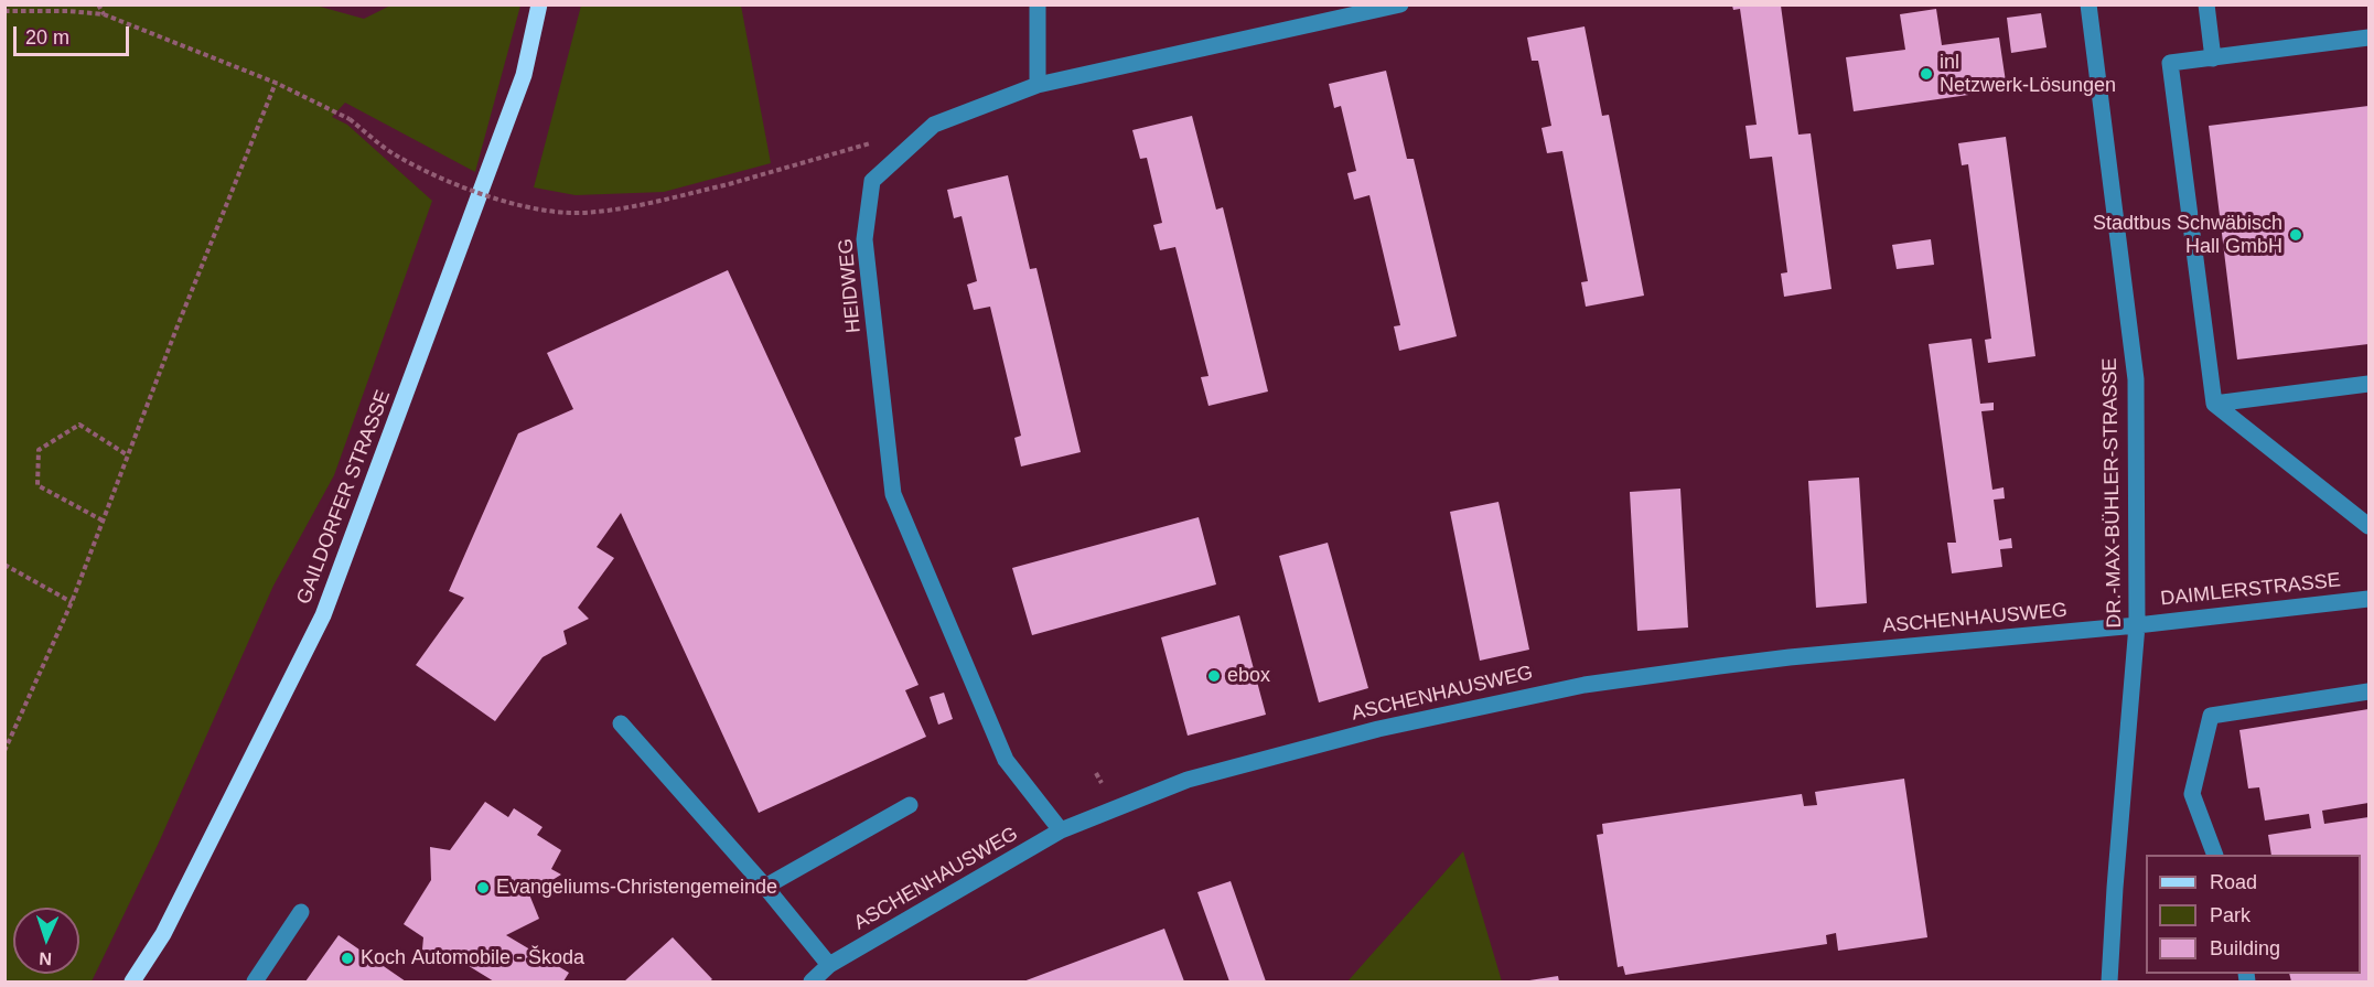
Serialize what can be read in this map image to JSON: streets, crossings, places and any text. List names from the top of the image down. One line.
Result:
{"streets":{"main road":["GAILDORFER STRASSE"],"street":["HEIDWEG","DR.-MAX-BÜHLER-STRASSE","DAIMLERSTRASSE","ASCHENHAUSWEG"]},"crossings":[["HEIDWEG","ASCHENHAUSWEG"],["DR.-MAX-BÜHLER-STRASSE","DAIMLERSTRASSE"],["DR.-MAX-BÜHLER-STRASSE","ASCHENHAUSWEG"],["DAIMLERSTRASSE","ASCHENHAUSWEG"]],"places":["inl Netzwerk-Lösungen","Stadtbus Schwäbisch Hall GmbH","ebox","Evangeliums-Christengemeinde","Koch Automobile - Škoda"],"legend":["Road","Park","Building"],"scale_bar":"20 m","north":"bottom"}
